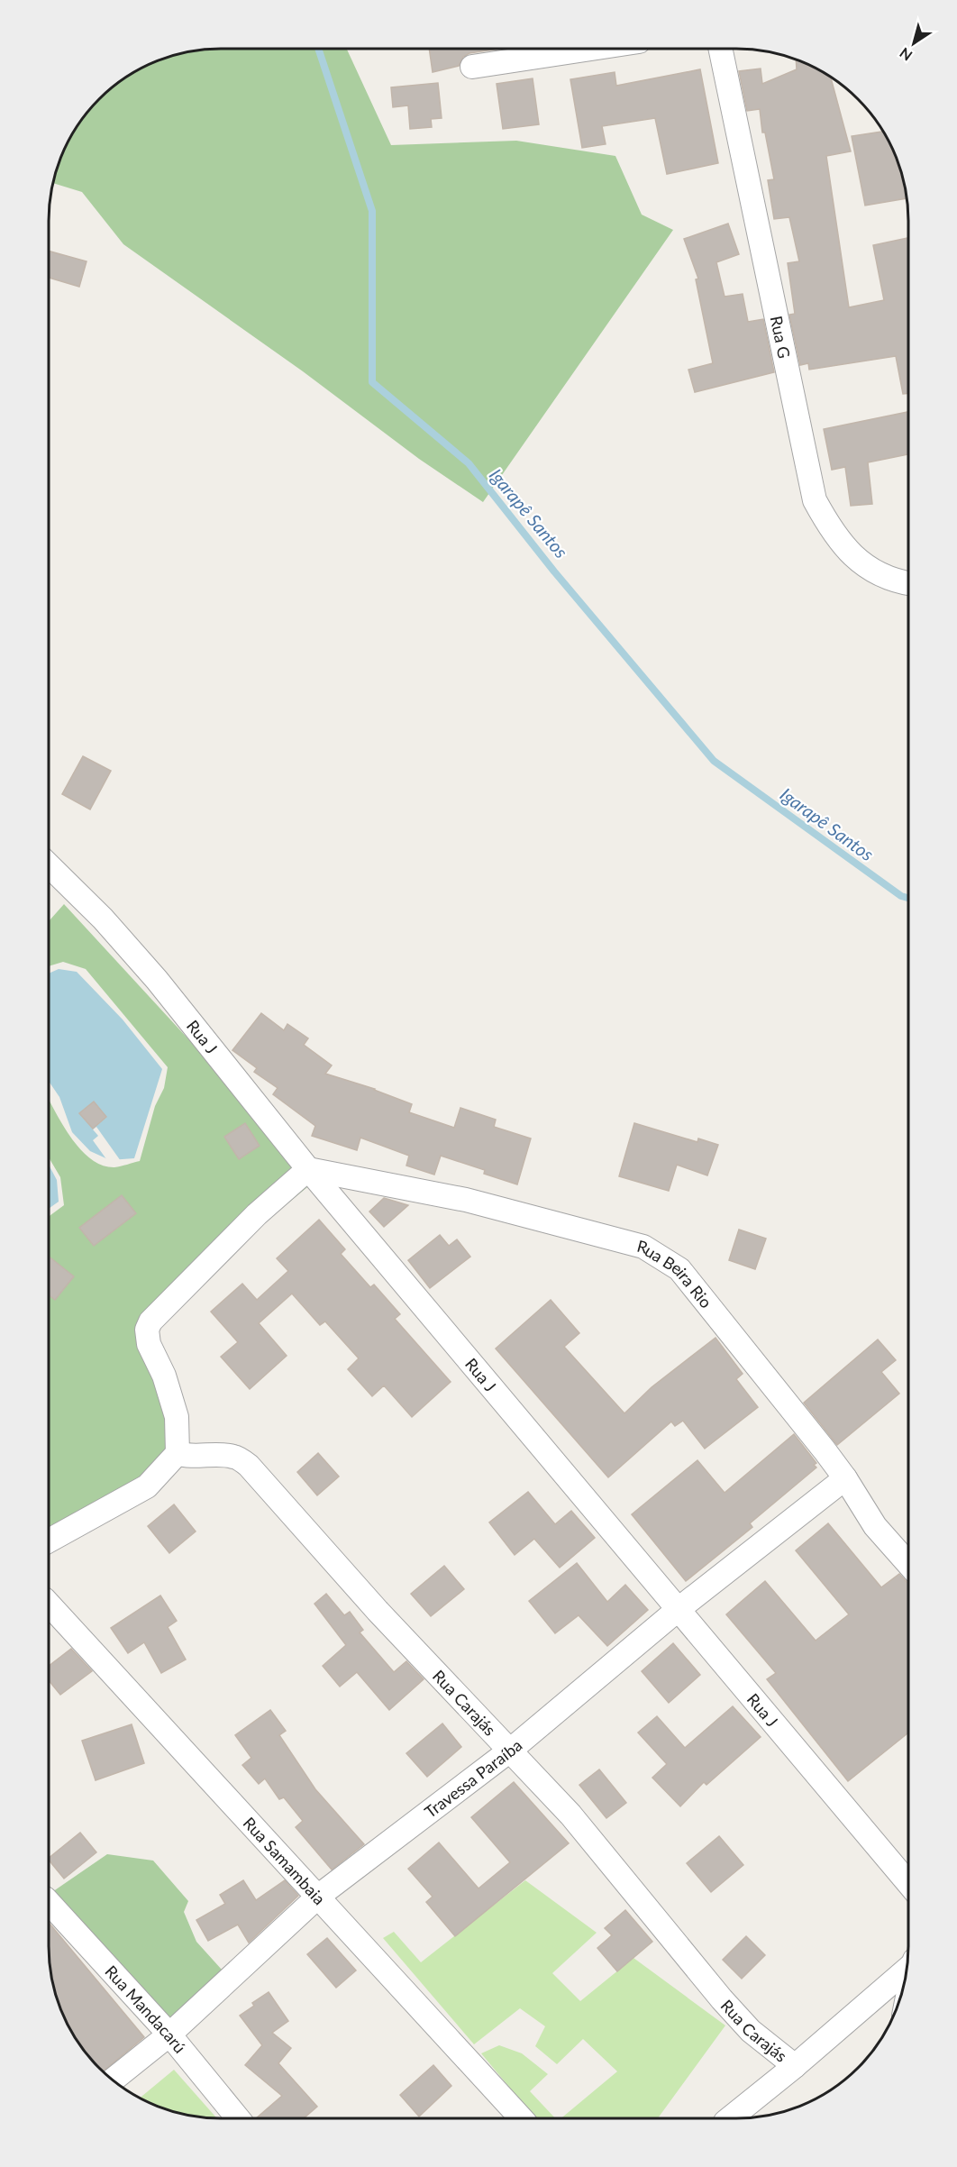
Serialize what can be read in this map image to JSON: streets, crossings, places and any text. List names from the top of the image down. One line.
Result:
{"streets":{"street":["Rua G","Rua J","Rua Beira Rio","Rua Carajás","Travessa Paraíba","Rua Samambaia","Rua Mandacarú"]},"crossings":[["Rua J","Rua Beira Rio"],["Rua J","Travessa Paraíba"],["Rua Beira Rio","Travessa Paraíba"],["Rua Carajás","Travessa Paraíba"],["Travessa Paraíba","Rua Samambaia"],["Travessa Paraíba","Rua Mandacarú"]],"water":["Igarapê Santos"],"north":"bottom left"}
